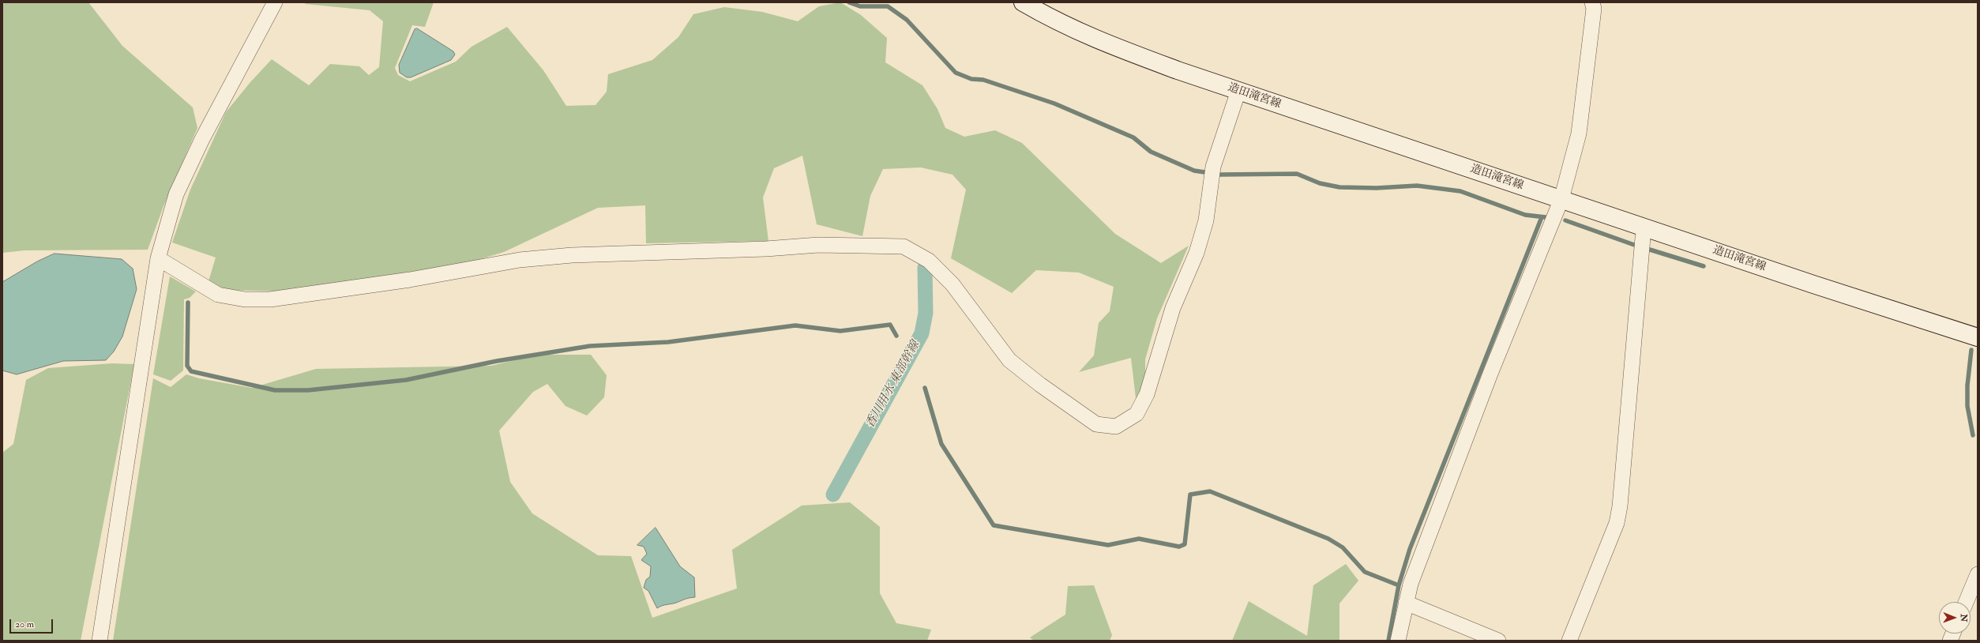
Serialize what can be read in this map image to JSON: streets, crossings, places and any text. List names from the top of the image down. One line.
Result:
{"streets":{"main road":["造田滝宮線"]},"water":["香川用水 東部幹線"],"scale_bar":"20 m","north":"right"}
